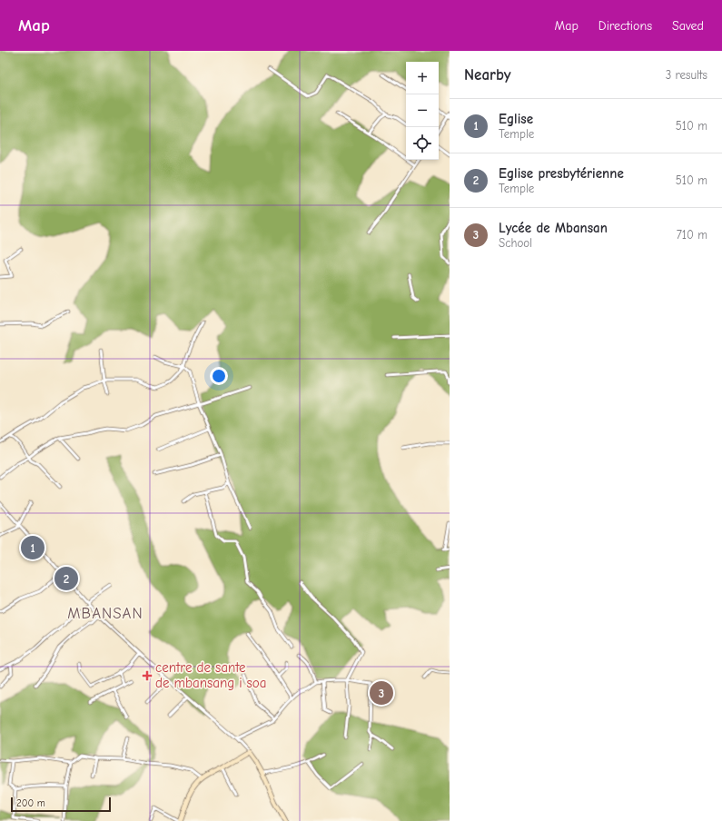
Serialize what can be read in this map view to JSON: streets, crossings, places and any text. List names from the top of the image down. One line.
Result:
{"districts":["MBANSAN"],"places":{"health":["centre de sante de mbansang i soa"]},"scale_bar":"200 m","page":{"header":"Map","nav":["Map","Directions","Saved"],"heading":["Nearby","3 results"],"map_buttons":["+","−"],"list":[{"mark":"1","name":"Eglise","note":"Temple","value":"510 m"},{"mark":"2","name":"Eglise presbytérienne","note":"Temple","value":"510 m"},{"mark":"3","name":"Lycée de Mbansan","note":"School","value":"710 m"}],"pins":["1","2","3"],"scale":"200 m"}}
